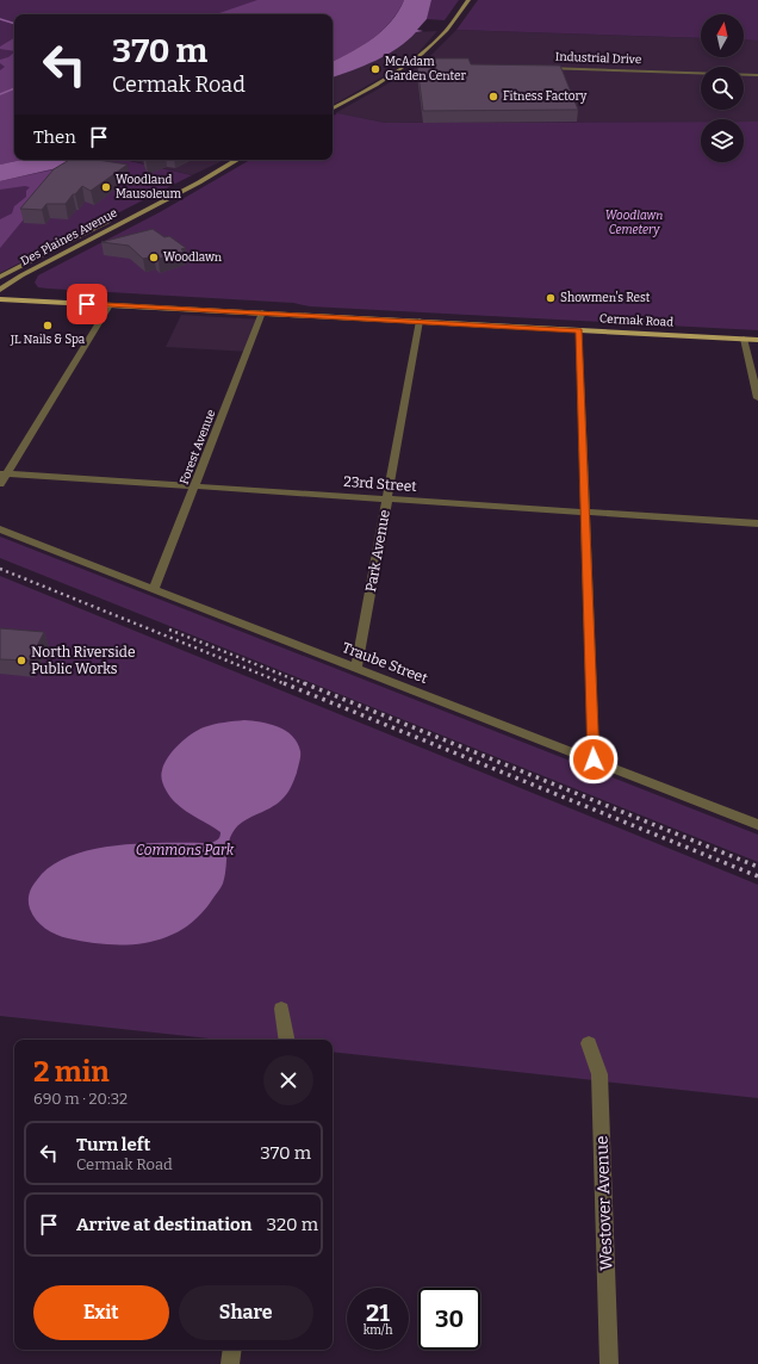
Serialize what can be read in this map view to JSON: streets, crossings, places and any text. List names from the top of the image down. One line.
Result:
{"streets":{"main road":["Des Plaines Avenue","Cermak Road"],"street":["Industrial Drive","Forest Avenue","23rd Street","Park Avenue","Traube Street","Westover Avenue"]},"crossings":[["Cermak Road","Forest Avenue"],["Cermak Road","Park Avenue"],["Forest Avenue","23rd Street"],["Forest Avenue","Traube Street"],["23rd Street","Park Avenue"],["Park Avenue","Traube Street"]],"parks":["Woodlawn Cemetery","Commons Park"],"places":["McAdam Garden Center","Fitness Factory","Woodland Mausoleum","Woodlawn","Showmen's Rest","JL Nails & Spa","North Riverside Public Works"],"north":"top","page":{"turn":["370 m","Cermak Road"],"then":"Then","heading":["2 min","690 m · 20:32"],"list":[{"name":"Turn left","note":"Cermak Road","value":"370 m"},{"name":"Arrive at destination","value":"320 m"}],"buttons":["Exit","Share"],"speed":"21 km/h","limit":"30"}}
